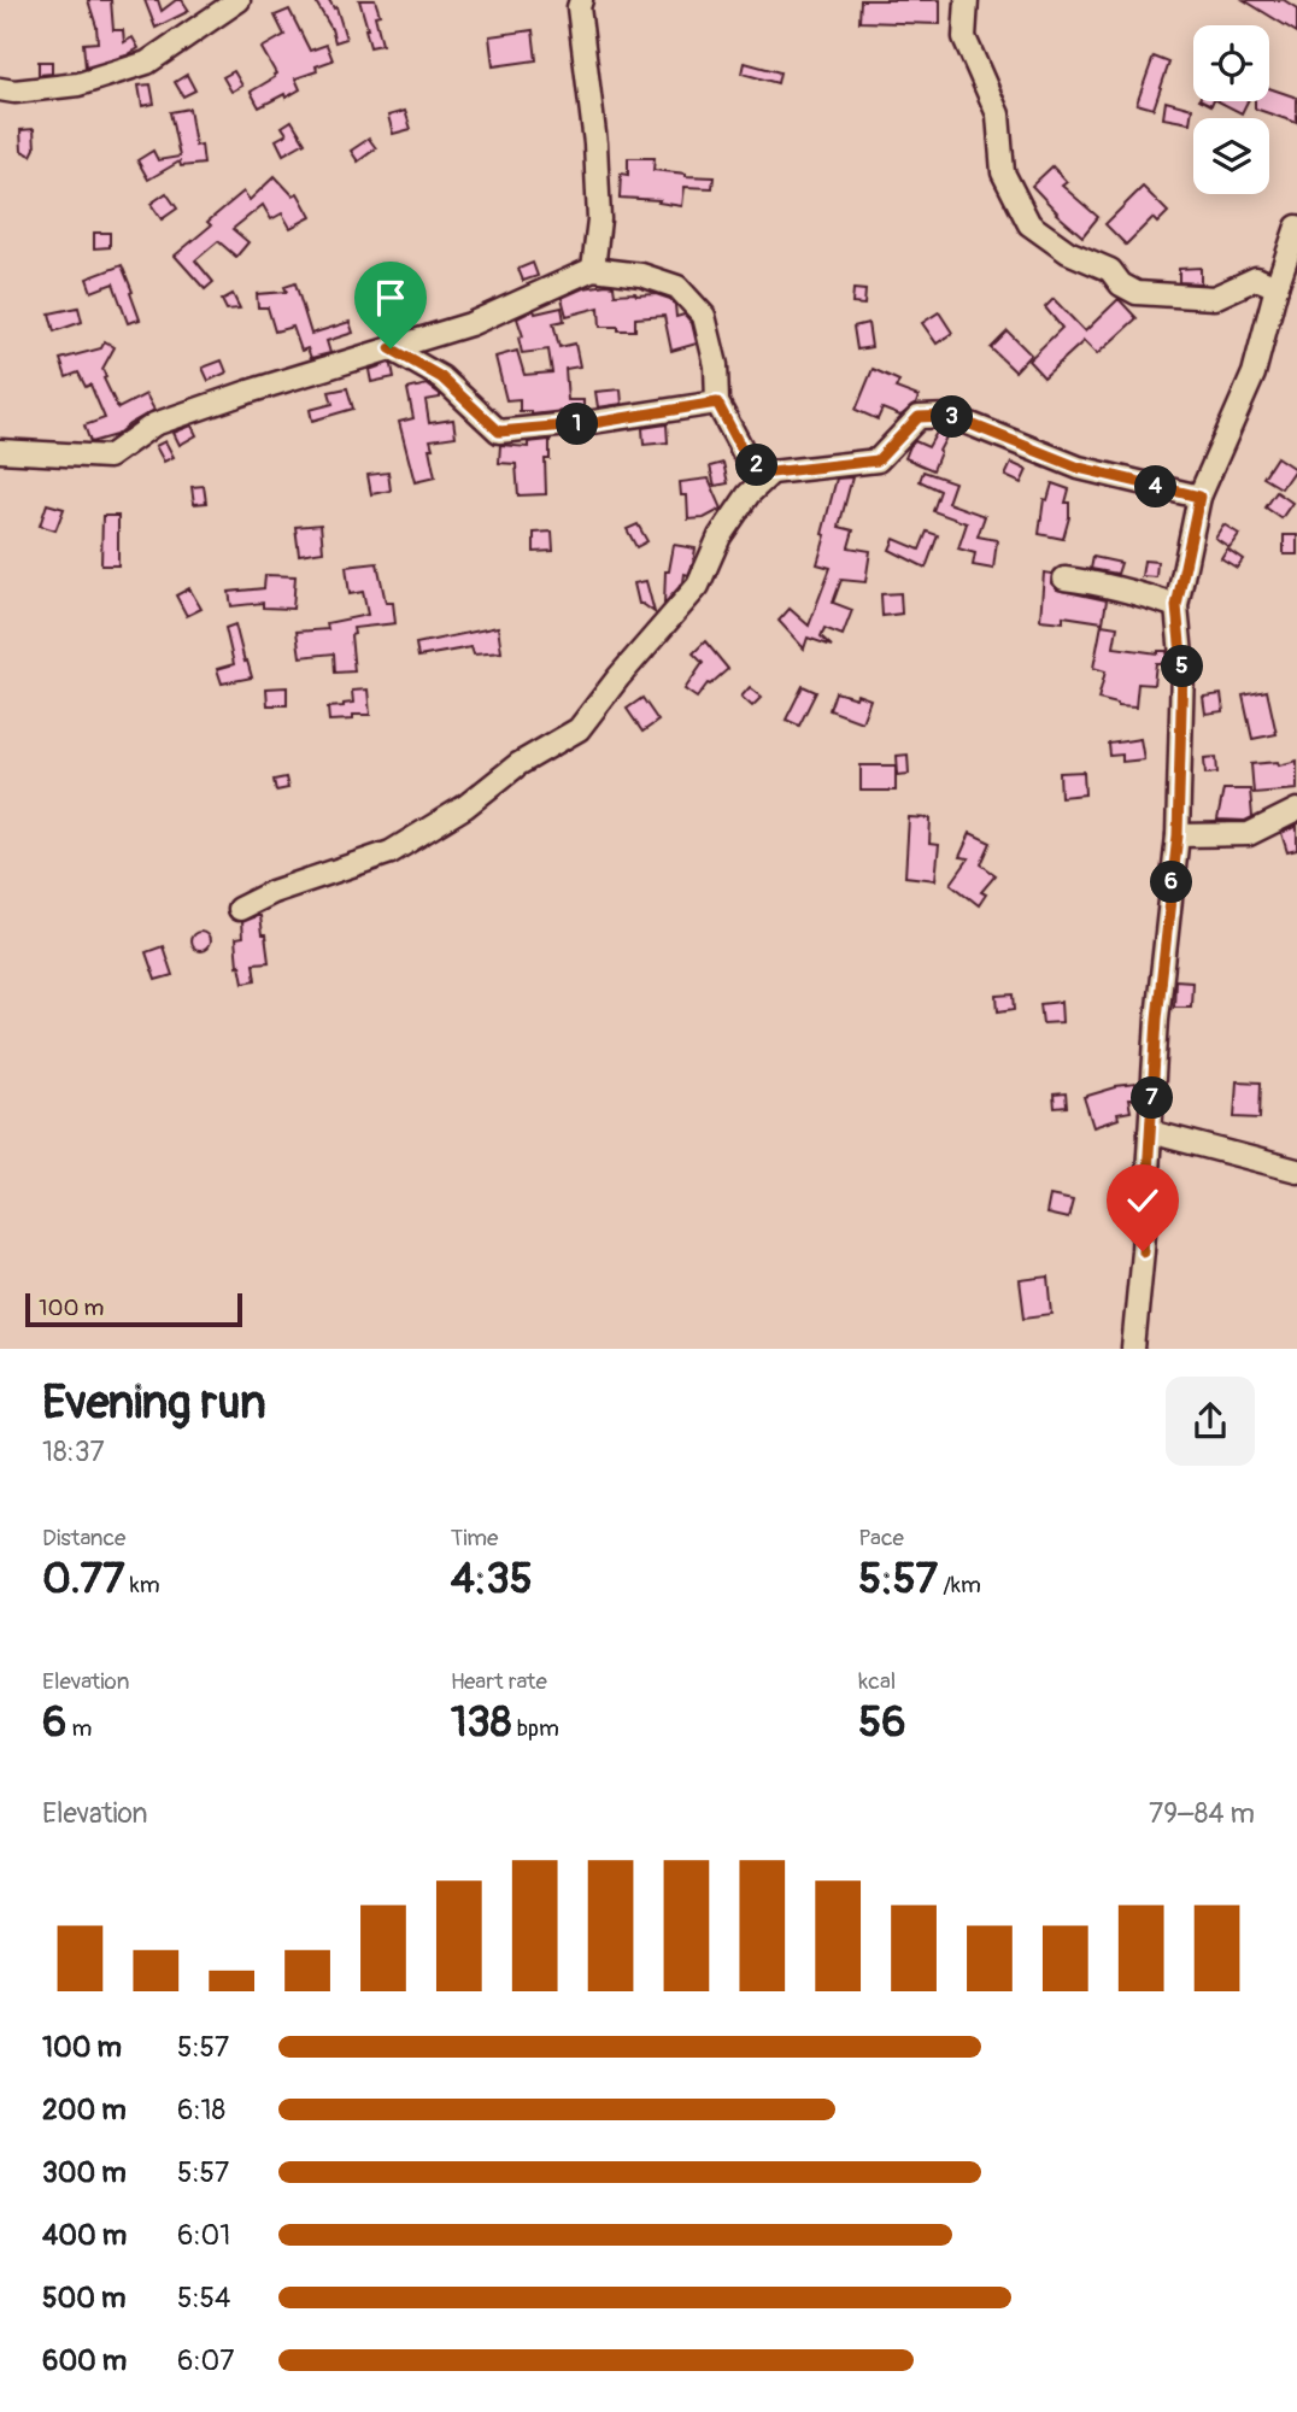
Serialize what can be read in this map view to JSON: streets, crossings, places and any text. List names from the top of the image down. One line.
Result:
{"scale_bar":"100 m","page":{"pins":["3","1","2","4","5","6","7"],"scale":"100 m","heading":["Evening run","18:37"],"stats":[["Distance","0.77 km"],["Time","4:35"],["Pace","5:57 /km"],["Elevation","6 m"],["Heart rate","138 bpm"],["kcal","56"]],"chart":["Elevation","79–84 m"],"list":[{"name":"100 m","note":"5:57"},{"name":"200 m","note":"6:18"},{"name":"300 m","note":"5:57"},{"name":"400 m","note":"6:01"},{"name":"500 m","note":"5:54"},{"name":"600 m","note":"6:07"}]}}
